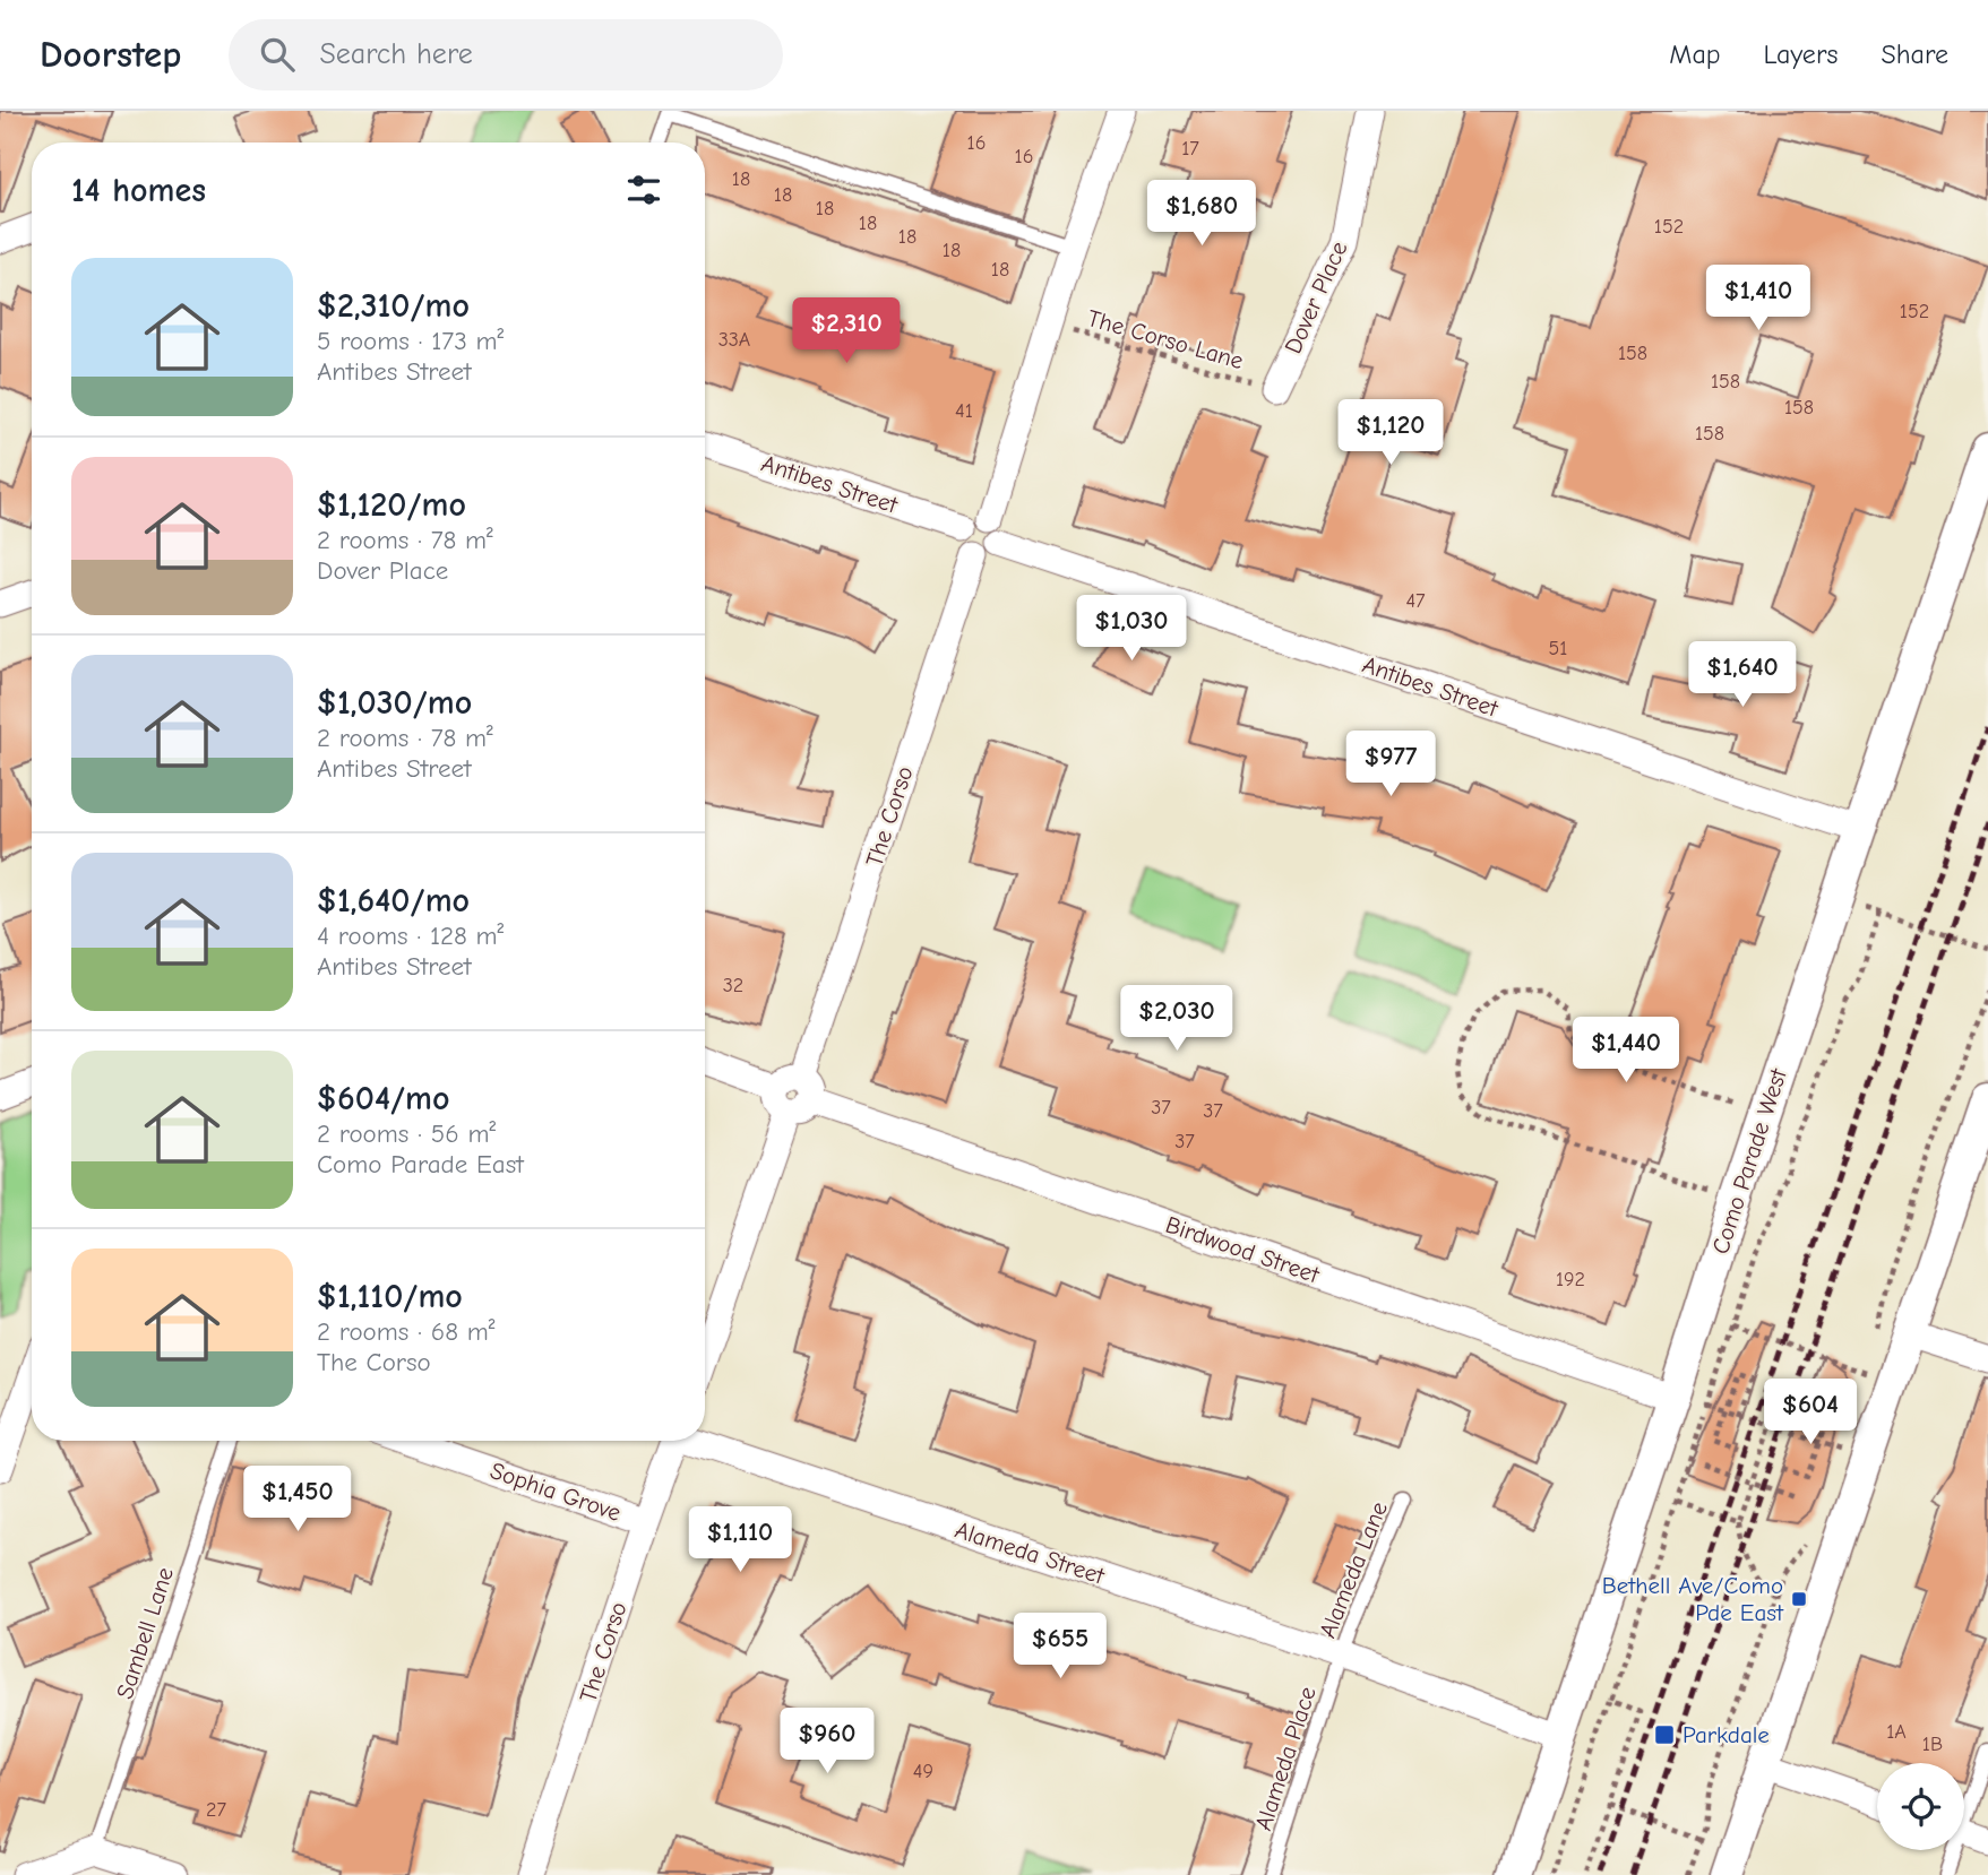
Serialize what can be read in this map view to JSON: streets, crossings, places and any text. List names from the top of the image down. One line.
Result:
{"streets":{"street":["Dover Place","Antibes Street","The Corso","Como Parade West","Birdwood Street","Sophia Grove","Alameda Street"],"lane":["Alameda Lane","Sambell Lane","Alameda Place"],"path":["The Corso Lane"]},"crossings":[["Dover Place","The Corso Lane"],["Antibes Street","The Corso"],["Antibes Street","Como Parade West"],["The Corso","Birdwood Street"],["The Corso","Sophia Grove"],["Como Parade West","Birdwood Street"],["Como Parade West","Alameda Street"],["Alameda Street","Alameda Lane"],["Alameda Street","Alameda Place"],["Alameda Lane","Alameda Place"]],"places":{"transit":["Bethell Ave/Como Pde East","Parkdale"]},"house_numbers":["16","17","16","18","18","18","18","152","18","18","18","152","33A","158","158","158","41","158","47","51","32","37","37","37","192","1A","1B","49","27"],"page":{"header":"Doorstep","search":"Search here","nav":["Map","Layers","Share"],"heading":"14 homes","price":["$1,680","$1,410","$2,310","$1,120","$1,030","$1,640","$977","$2,030","$1,440","$604","$1,450","$1,110","$655","$960"],"list":[{"name":"$2,310/mo","note":"5 rooms · 173 m² · Antibes Street"},{"name":"$1,120/mo","note":"2 rooms · 78 m² · Dover Place"},{"name":"$1,030/mo","note":"2 rooms · 78 m² · Antibes Street"},{"name":"$1,640/mo","note":"4 rooms · 128 m² · Antibes Street"},{"name":"$604/mo","note":"2 rooms · 56 m² · Como Parade East"},{"name":"$1,110/mo","note":"2 rooms · 68 m² · The Corso"}]}}
